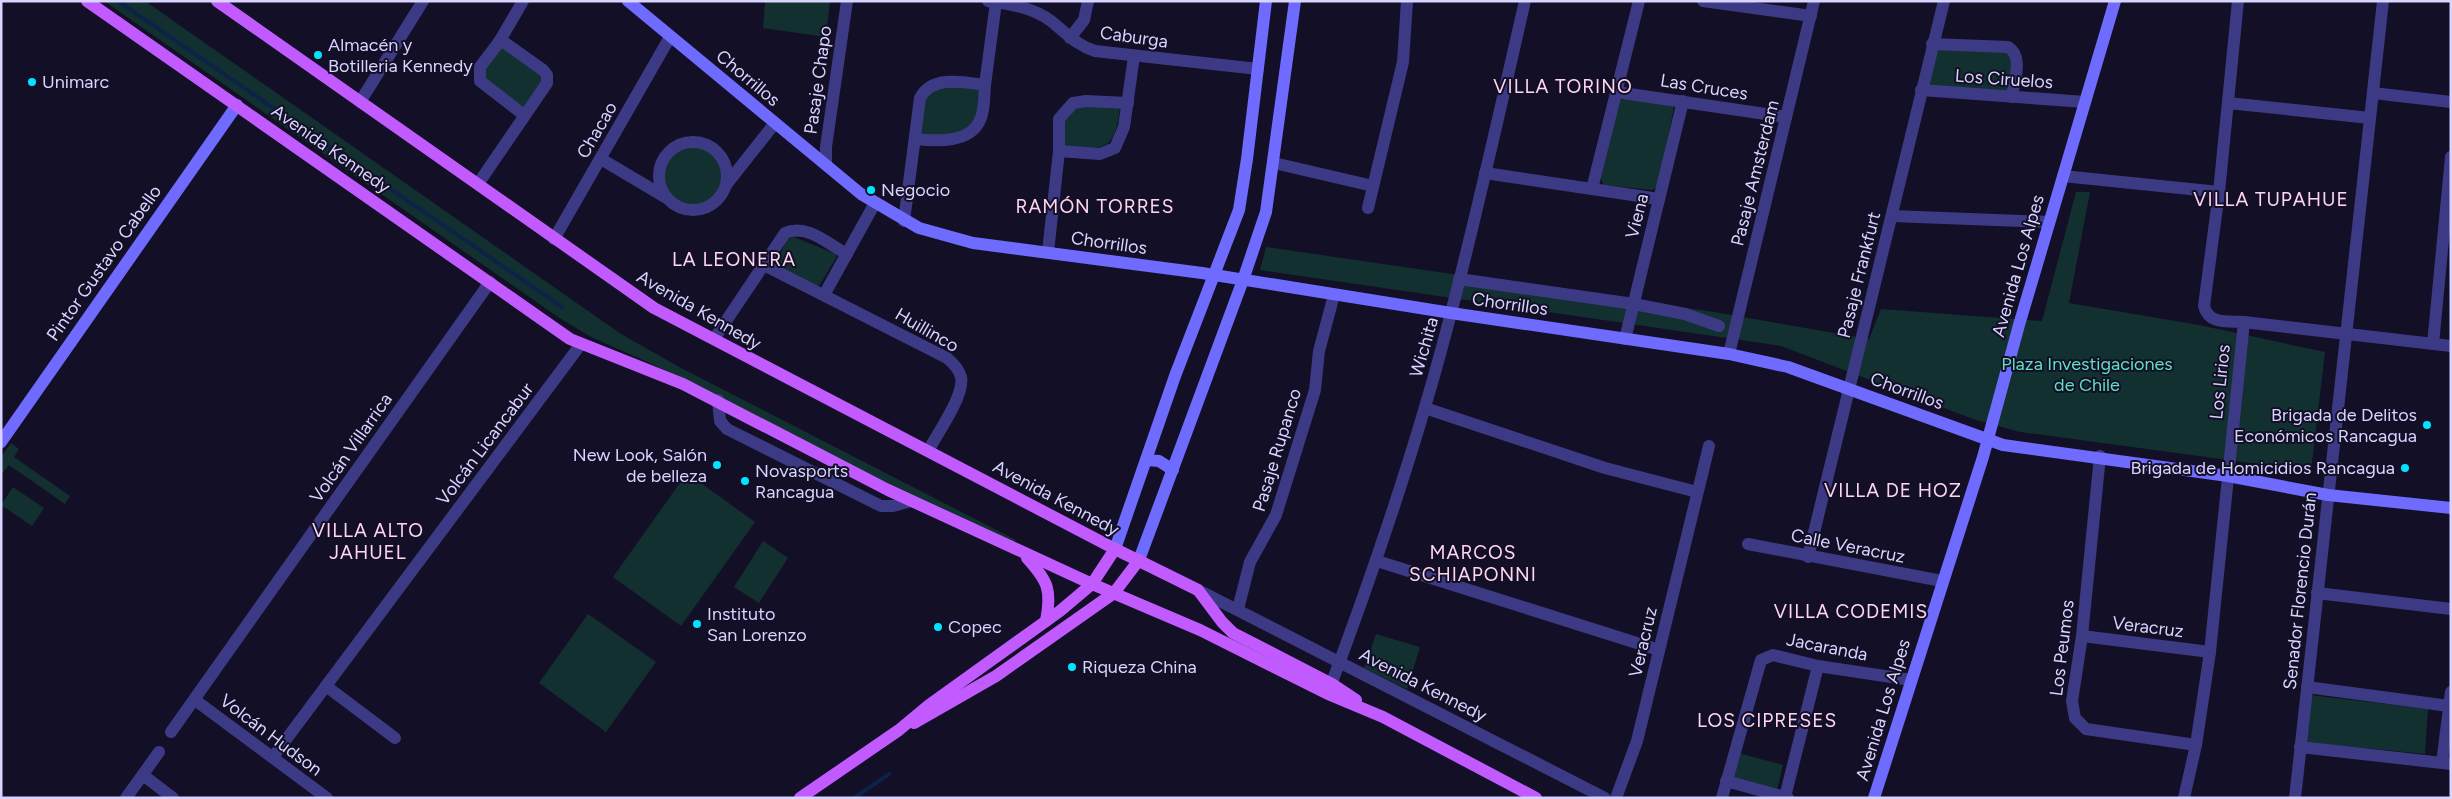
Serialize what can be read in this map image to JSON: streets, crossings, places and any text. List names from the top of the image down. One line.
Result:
{"streets":{"main road":["Avenida Kennedy"],"street":["Caburga","Chorrillos","Los Ciruelos","Pasaje Chapo","Las Cruces","Chacao","Pasaje Amsterdam","Viena","Pintor Gustavo Cabello","Avenida Los Alpes","Pasaje Frankfurt","Huillinco","Wichita","Los Lirios","Volcán Licancabur","Volcán Villarrica","Pasaje Rupanco","Calle Veracruz","Senador Florencio Durán","Veracruz","Jacaranda","Los Peumos","Volcán Hudson"]},"crossings":[["Chorrillos","Pasaje Chapo"],["Chorrillos","Chacao"],["Chorrillos","Pasaje Amsterdam"],["Chorrillos","Viena"],["Chorrillos","Avenida Los Alpes"],["Chorrillos","Pasaje Frankfurt"],["Chorrillos","Wichita"],["Chorrillos","Los Lirios"],["Chorrillos","Pasaje Rupanco"],["Chorrillos","Senador Florencio Durán"],["Chorrillos","Los Peumos"],["Los Ciruelos","Avenida Los Alpes"],["Los Ciruelos","Pasaje Frankfurt"],["Las Cruces","Pasaje Amsterdam"],["Las Cruces","Viena"],["Chacao","Avenida Kennedy"],["Avenida Kennedy","Pintor Gustavo Cabello"],["Avenida Kennedy","Huillinco"],["Avenida Kennedy","Wichita"],["Avenida Kennedy","Volcán Licancabur"],["Avenida Kennedy","Volcán Villarrica"],["Avenida Kennedy","Pasaje Rupanco"],["Avenida Los Alpes","Calle Veracruz"],["Avenida Los Alpes","Jacaranda"],["Pasaje Frankfurt","Calle Veracruz"],["Los Lirios","Veracruz"],["Los Lirios","Los Peumos"],["Volcán Licancabur","Volcán Hudson"],["Volcán Villarrica","Volcán Hudson"],["Veracruz","Los Peumos"]],"districts":["VILLA TORINO","VILLA TUPAHUE","RAMÓN TORRES","LA LEONERA","VILLA DE HOZ","VILLA ALTO JAHUEL","MARCOS SCHIAPONNI","VILLA CODEMIS","LOS CIPRESES"],"parks":["Plaza Investigaciones de Chile"],"places":["Almacén y Botilleria Kennedy","Unimarc","Negocio","Brigada de Delitos Económicos Rancagua","New Look, Salón de belleza","Brigada de Homicidios Rancagua","Novasports Rancagua","Instituto San Lorenzo","Copec","Riqueza China"]}
